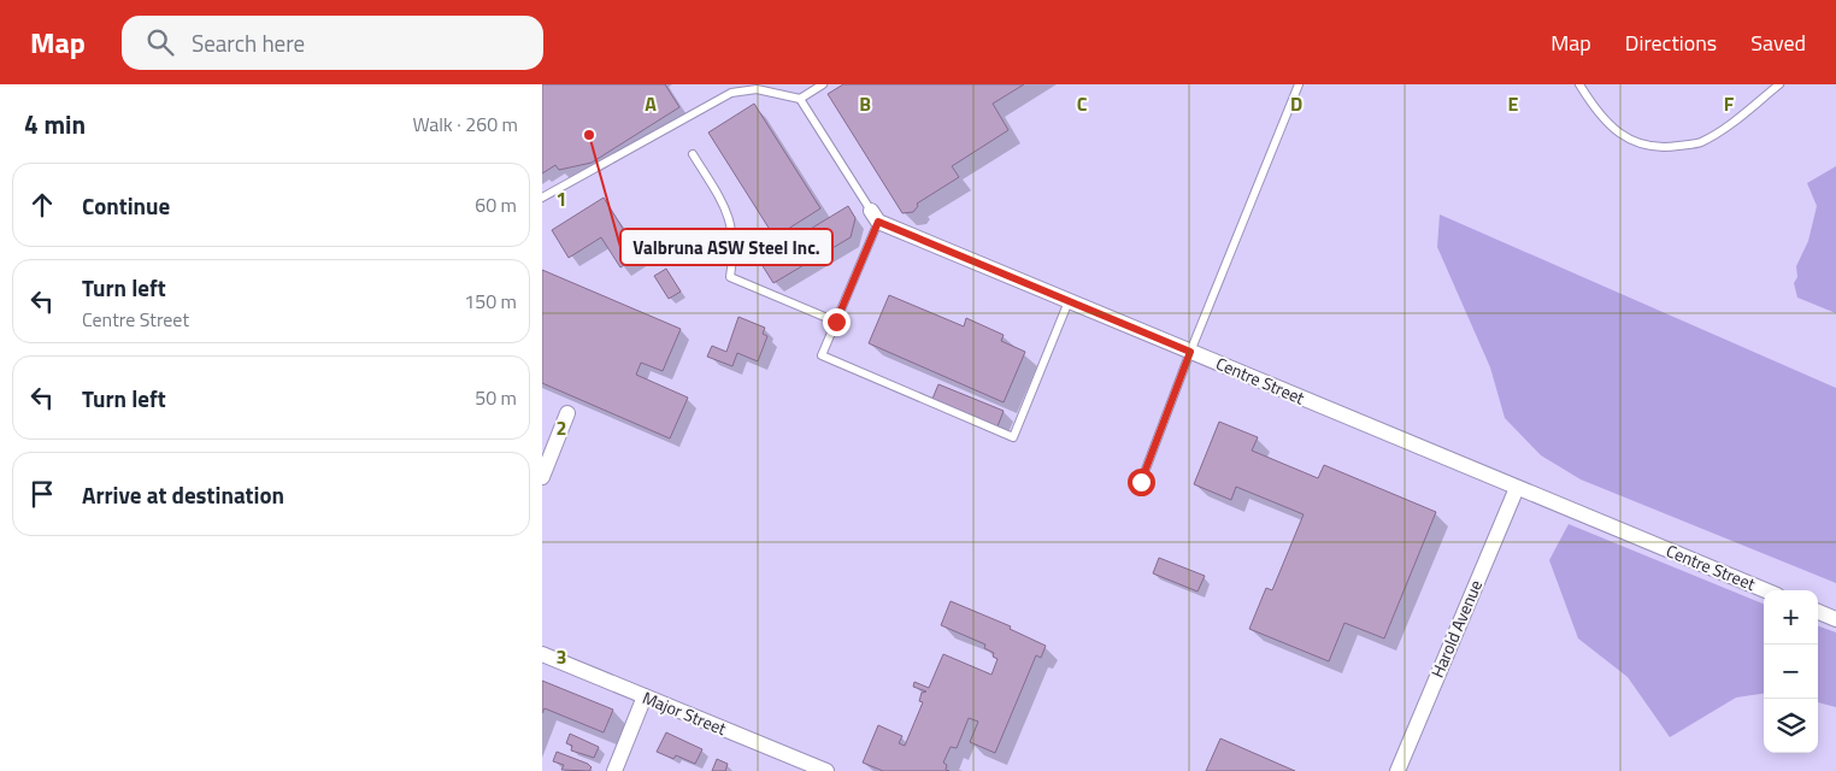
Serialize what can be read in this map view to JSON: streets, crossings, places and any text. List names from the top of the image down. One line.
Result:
{"streets":{"street":["Centre Street","Harold Avenue","Major Street"]},"crossings":[["Centre Street","Harold Avenue"]],"places":["Valbruna ASW Steel Inc."],"page":{"header":"Map","search":"Search here","nav":["Map","Directions","Saved"],"heading":["4 min","Walk · 260 m"],"list":[["Continue","60 m"],["Turn left","Centre Street","150 m"],["Turn left","50 m"],"Arrive at destination"],"map_buttons":["+","−"]},"grid":{"columns":["A","B","C","D","E","F"],"rows":["1","2","3"]}}
